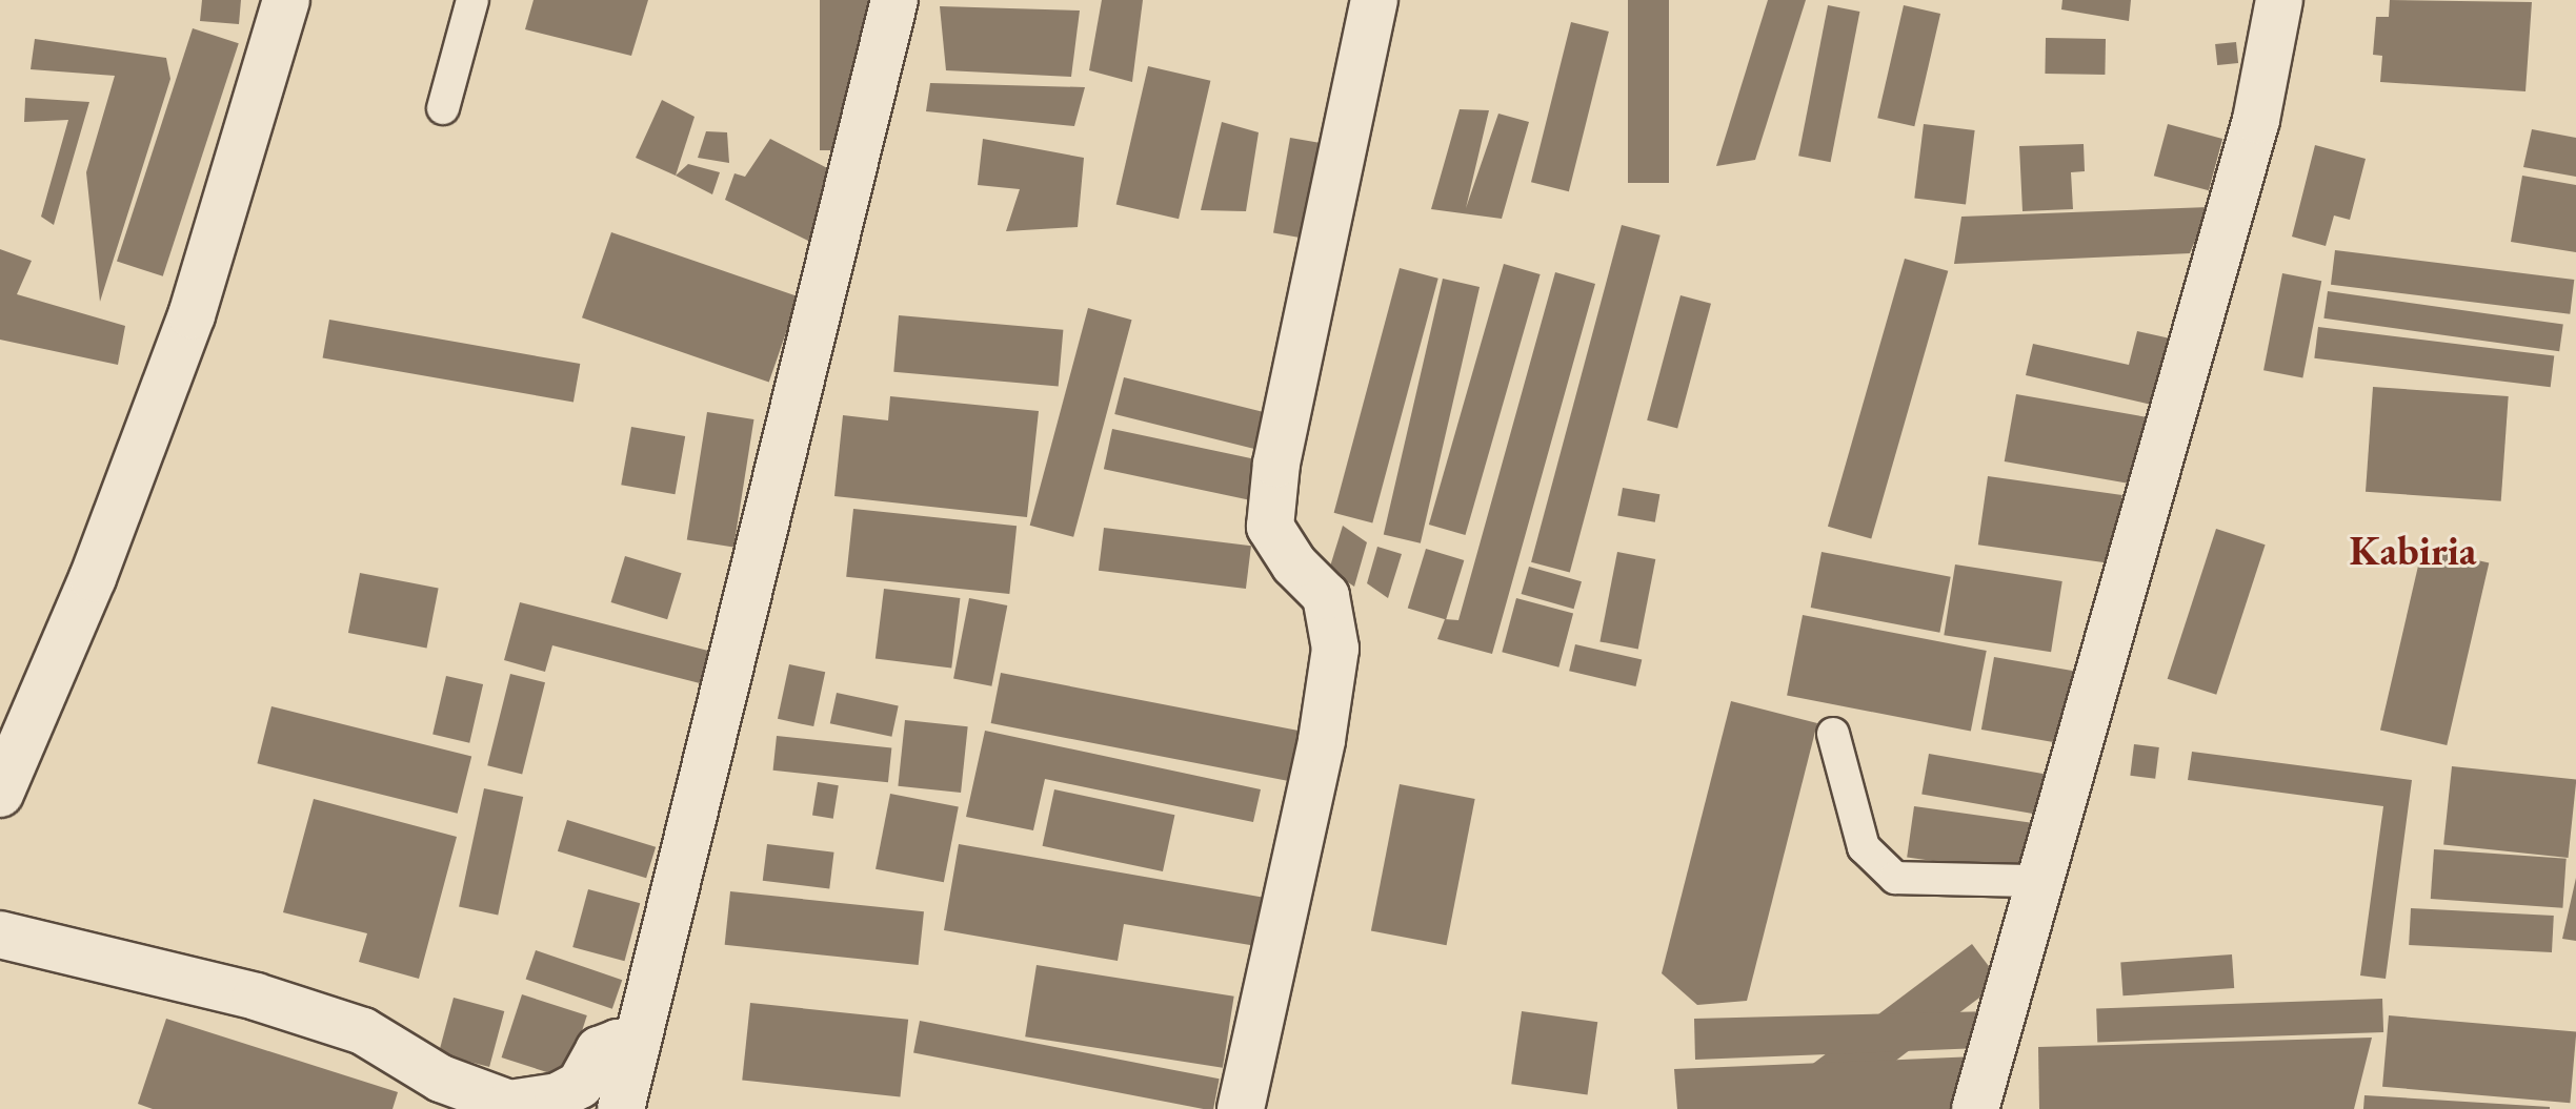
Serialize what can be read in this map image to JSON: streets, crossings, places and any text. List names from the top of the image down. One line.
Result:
{"districts":["Kabiria"]}
